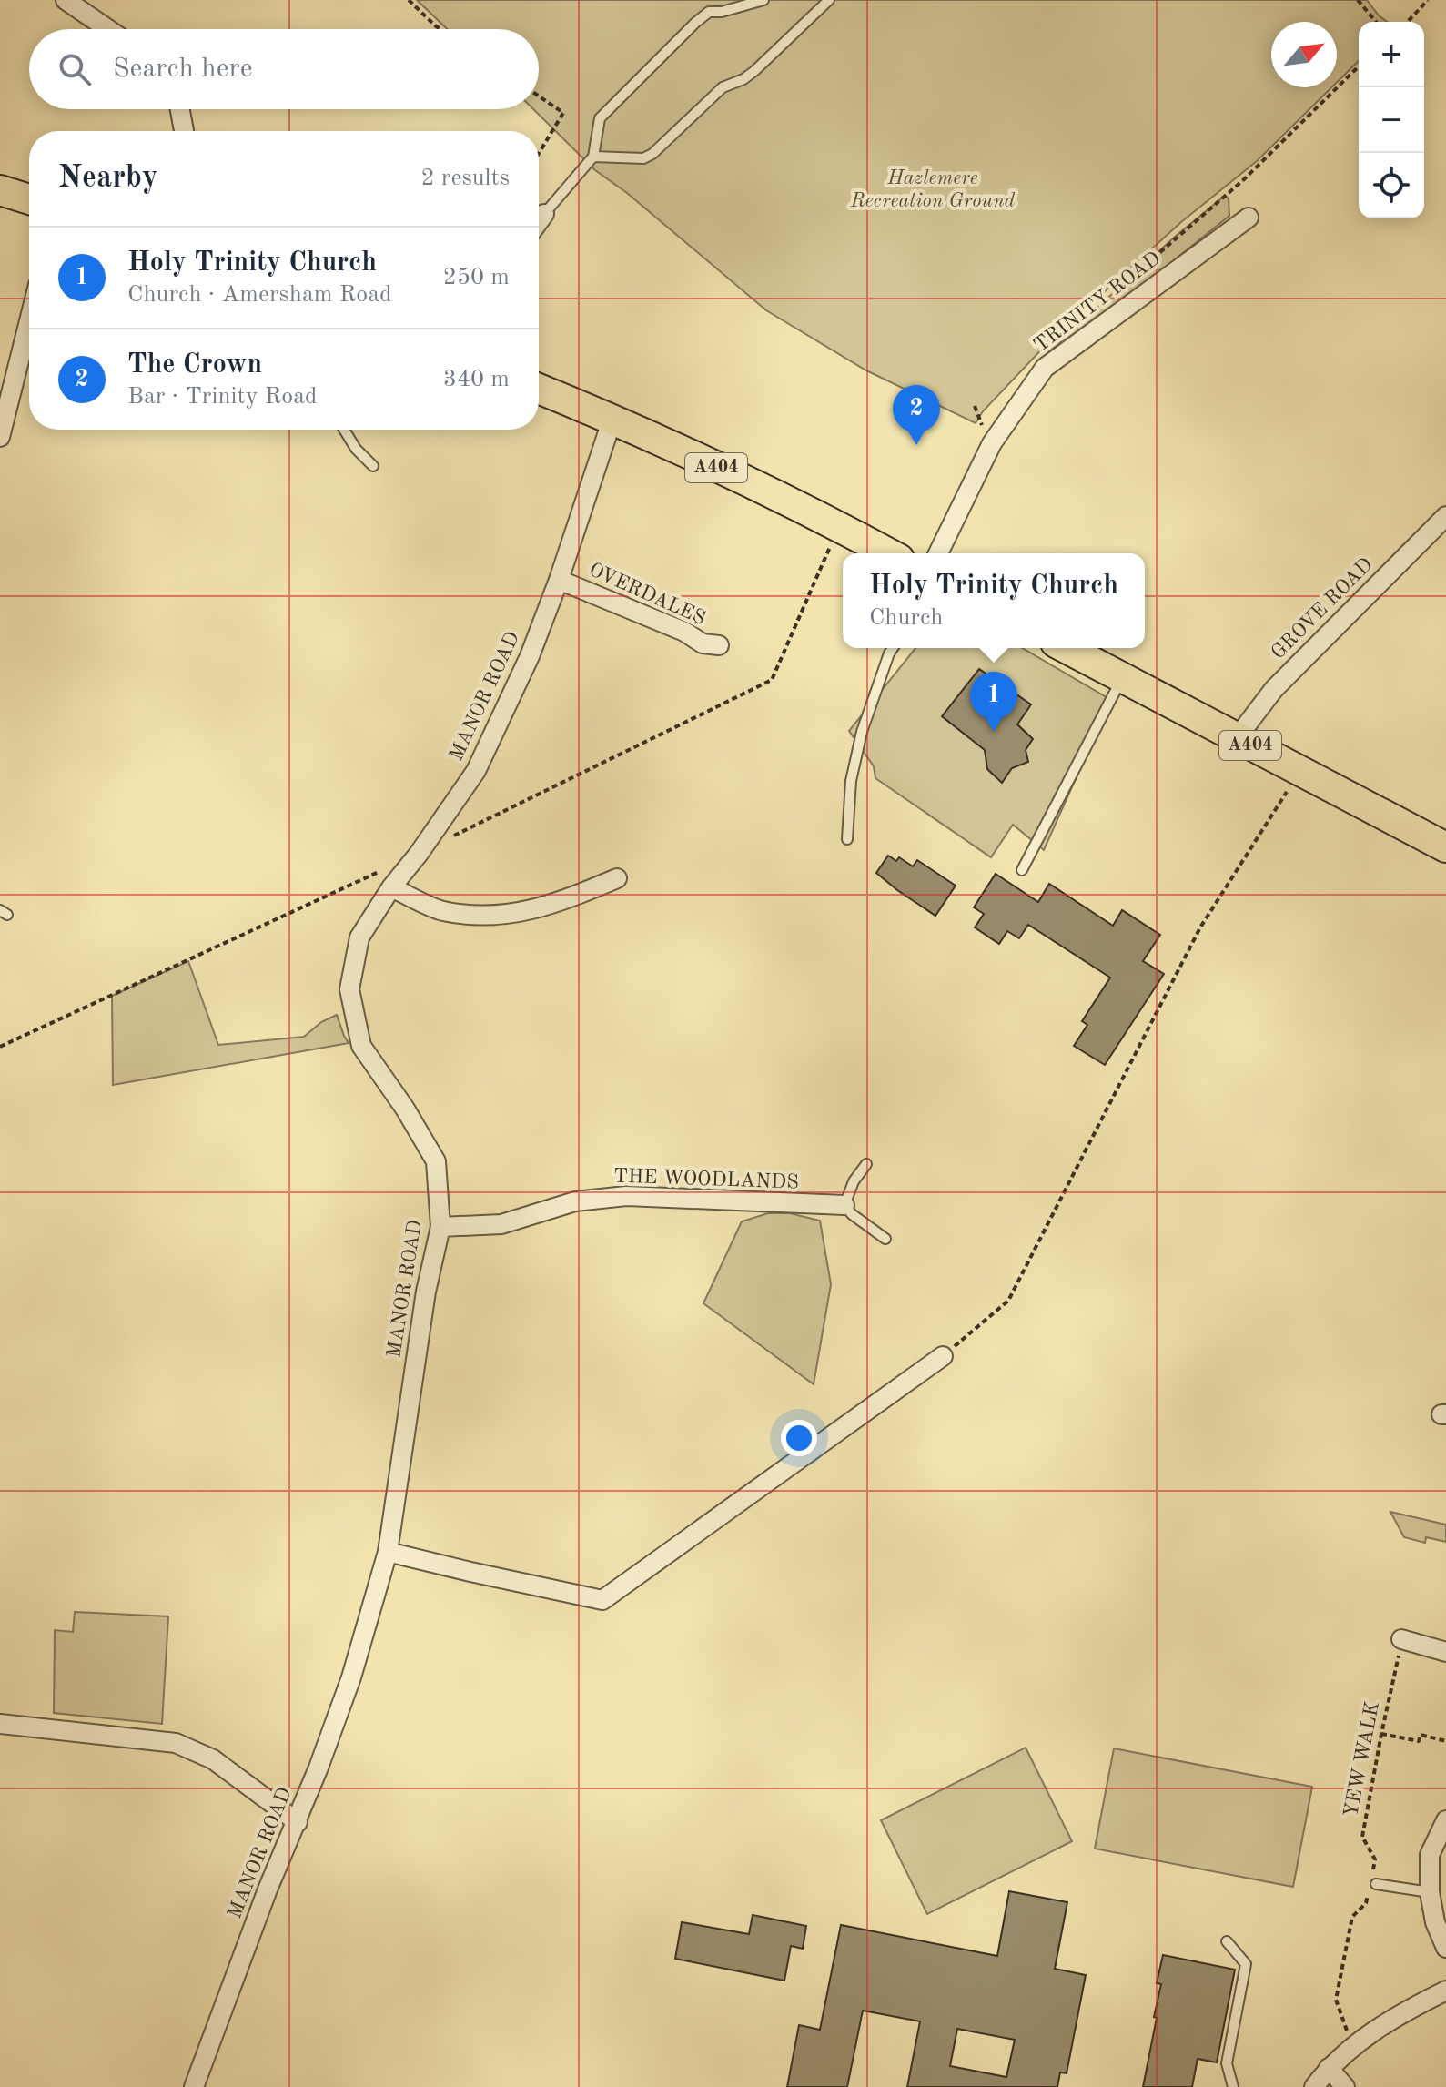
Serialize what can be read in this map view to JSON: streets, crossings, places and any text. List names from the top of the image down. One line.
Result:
{"streets":{"main road":["A404"],"street":["TRINITY ROAD","OVERDALES","GROVE ROAD","MANOR ROAD","THE WOODLANDS"],"path":["YEW WALK"]},"crossings":[["A404","GROVE ROAD"],["A404","MANOR ROAD"],["OVERDALES","MANOR ROAD"],["MANOR ROAD","THE WOODLANDS"]],"parks":["Hazlemere Recreation Ground"],"north":"top right","page":{"map_buttons":["+","−"],"search":"Search here","heading":["Nearby","2 results"],"list":[{"mark":"1","name":"Holy Trinity Church","note":"Church · Amersham Road","value":"250 m"},{"mark":"2","name":"The Crown","note":"Bar · Trinity Road","value":"340 m"}],"pins":["2","1"],"popup":["Holy Trinity Church","Church"]}}
